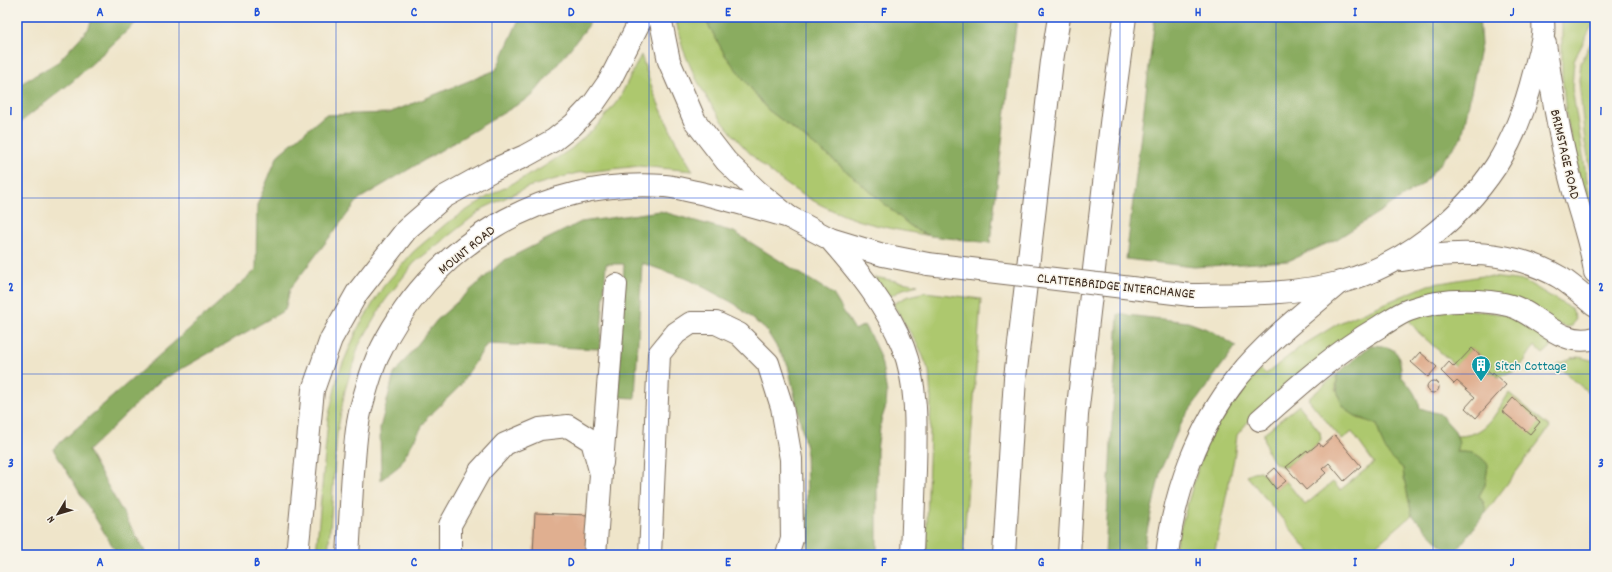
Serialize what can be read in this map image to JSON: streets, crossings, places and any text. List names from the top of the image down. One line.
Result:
{"streets":{"main road":["BRIMSTAGE ROAD","MOUNT ROAD","CLATTERBRIDGE INTERCHANGE"]},"crossings":[["BRIMSTAGE ROAD","CLATTERBRIDGE INTERCHANGE"],["MOUNT ROAD","CLATTERBRIDGE INTERCHANGE"]],"places":{"building":["Sitch Cottage"]},"north":"bottom left","grid":{"columns":["A","B","C","D","E","F","G","H","I","J"],"rows":["1","2","3"]}}
